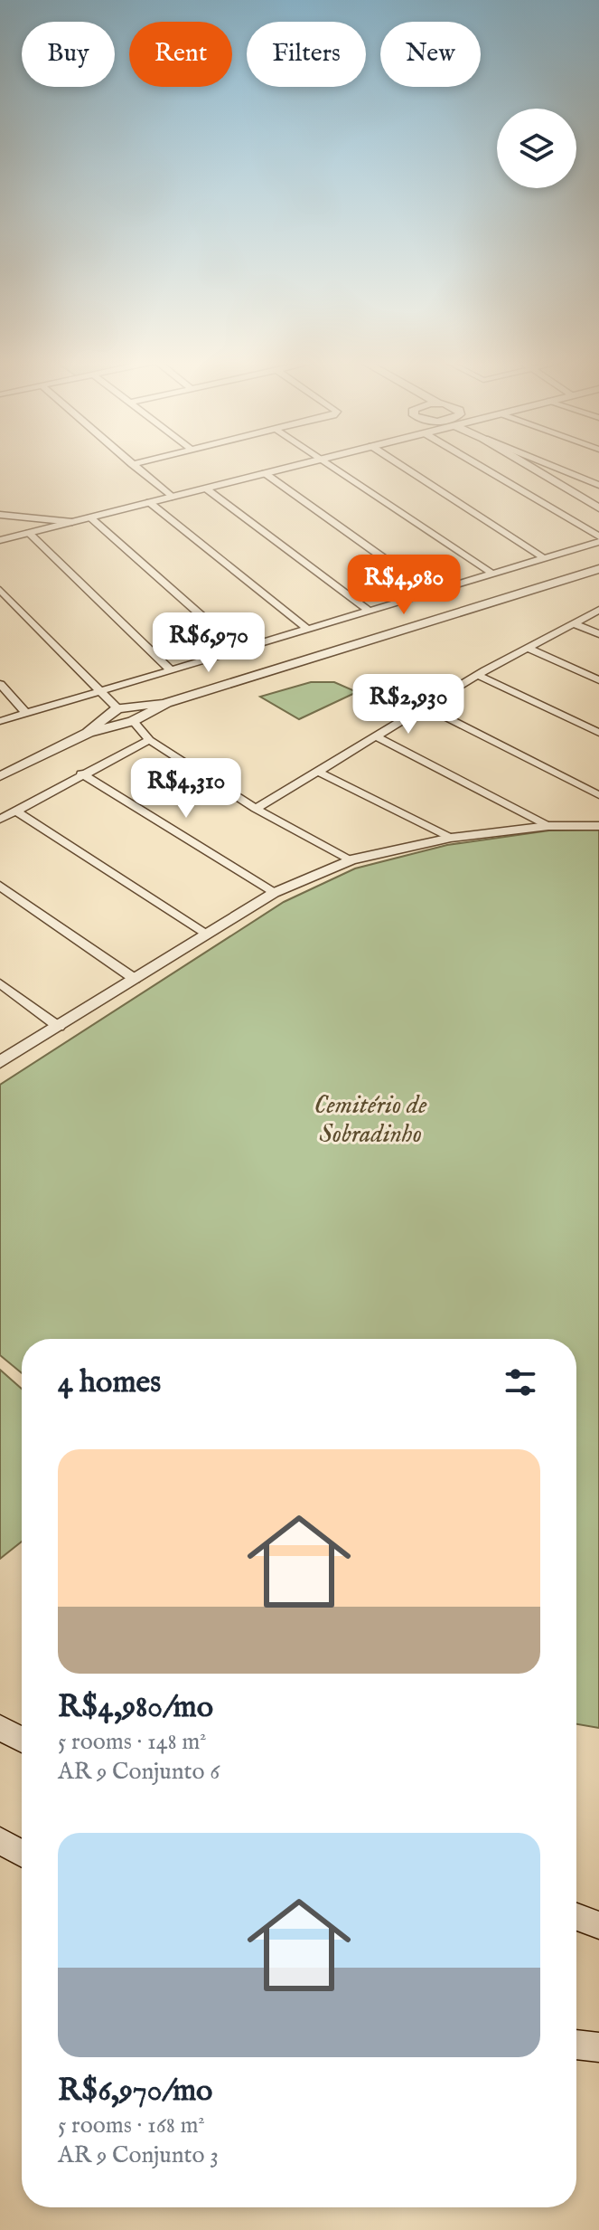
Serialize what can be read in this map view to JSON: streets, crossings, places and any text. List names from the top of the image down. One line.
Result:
{"parks":["Cemitério de Sobradinho"],"page":{"chip":["Buy","Rent","Filters","New"],"price":["R$4,980","R$6,970","R$2,930","R$4,310"],"heading":"4 homes","list":[{"name":"R$4,980/mo","note":"5 rooms · 148 m² · AR 9 Conjunto 6"},{"name":"R$6,970/mo","note":"5 rooms · 168 m² · AR 9 Conjunto 3"}]}}
